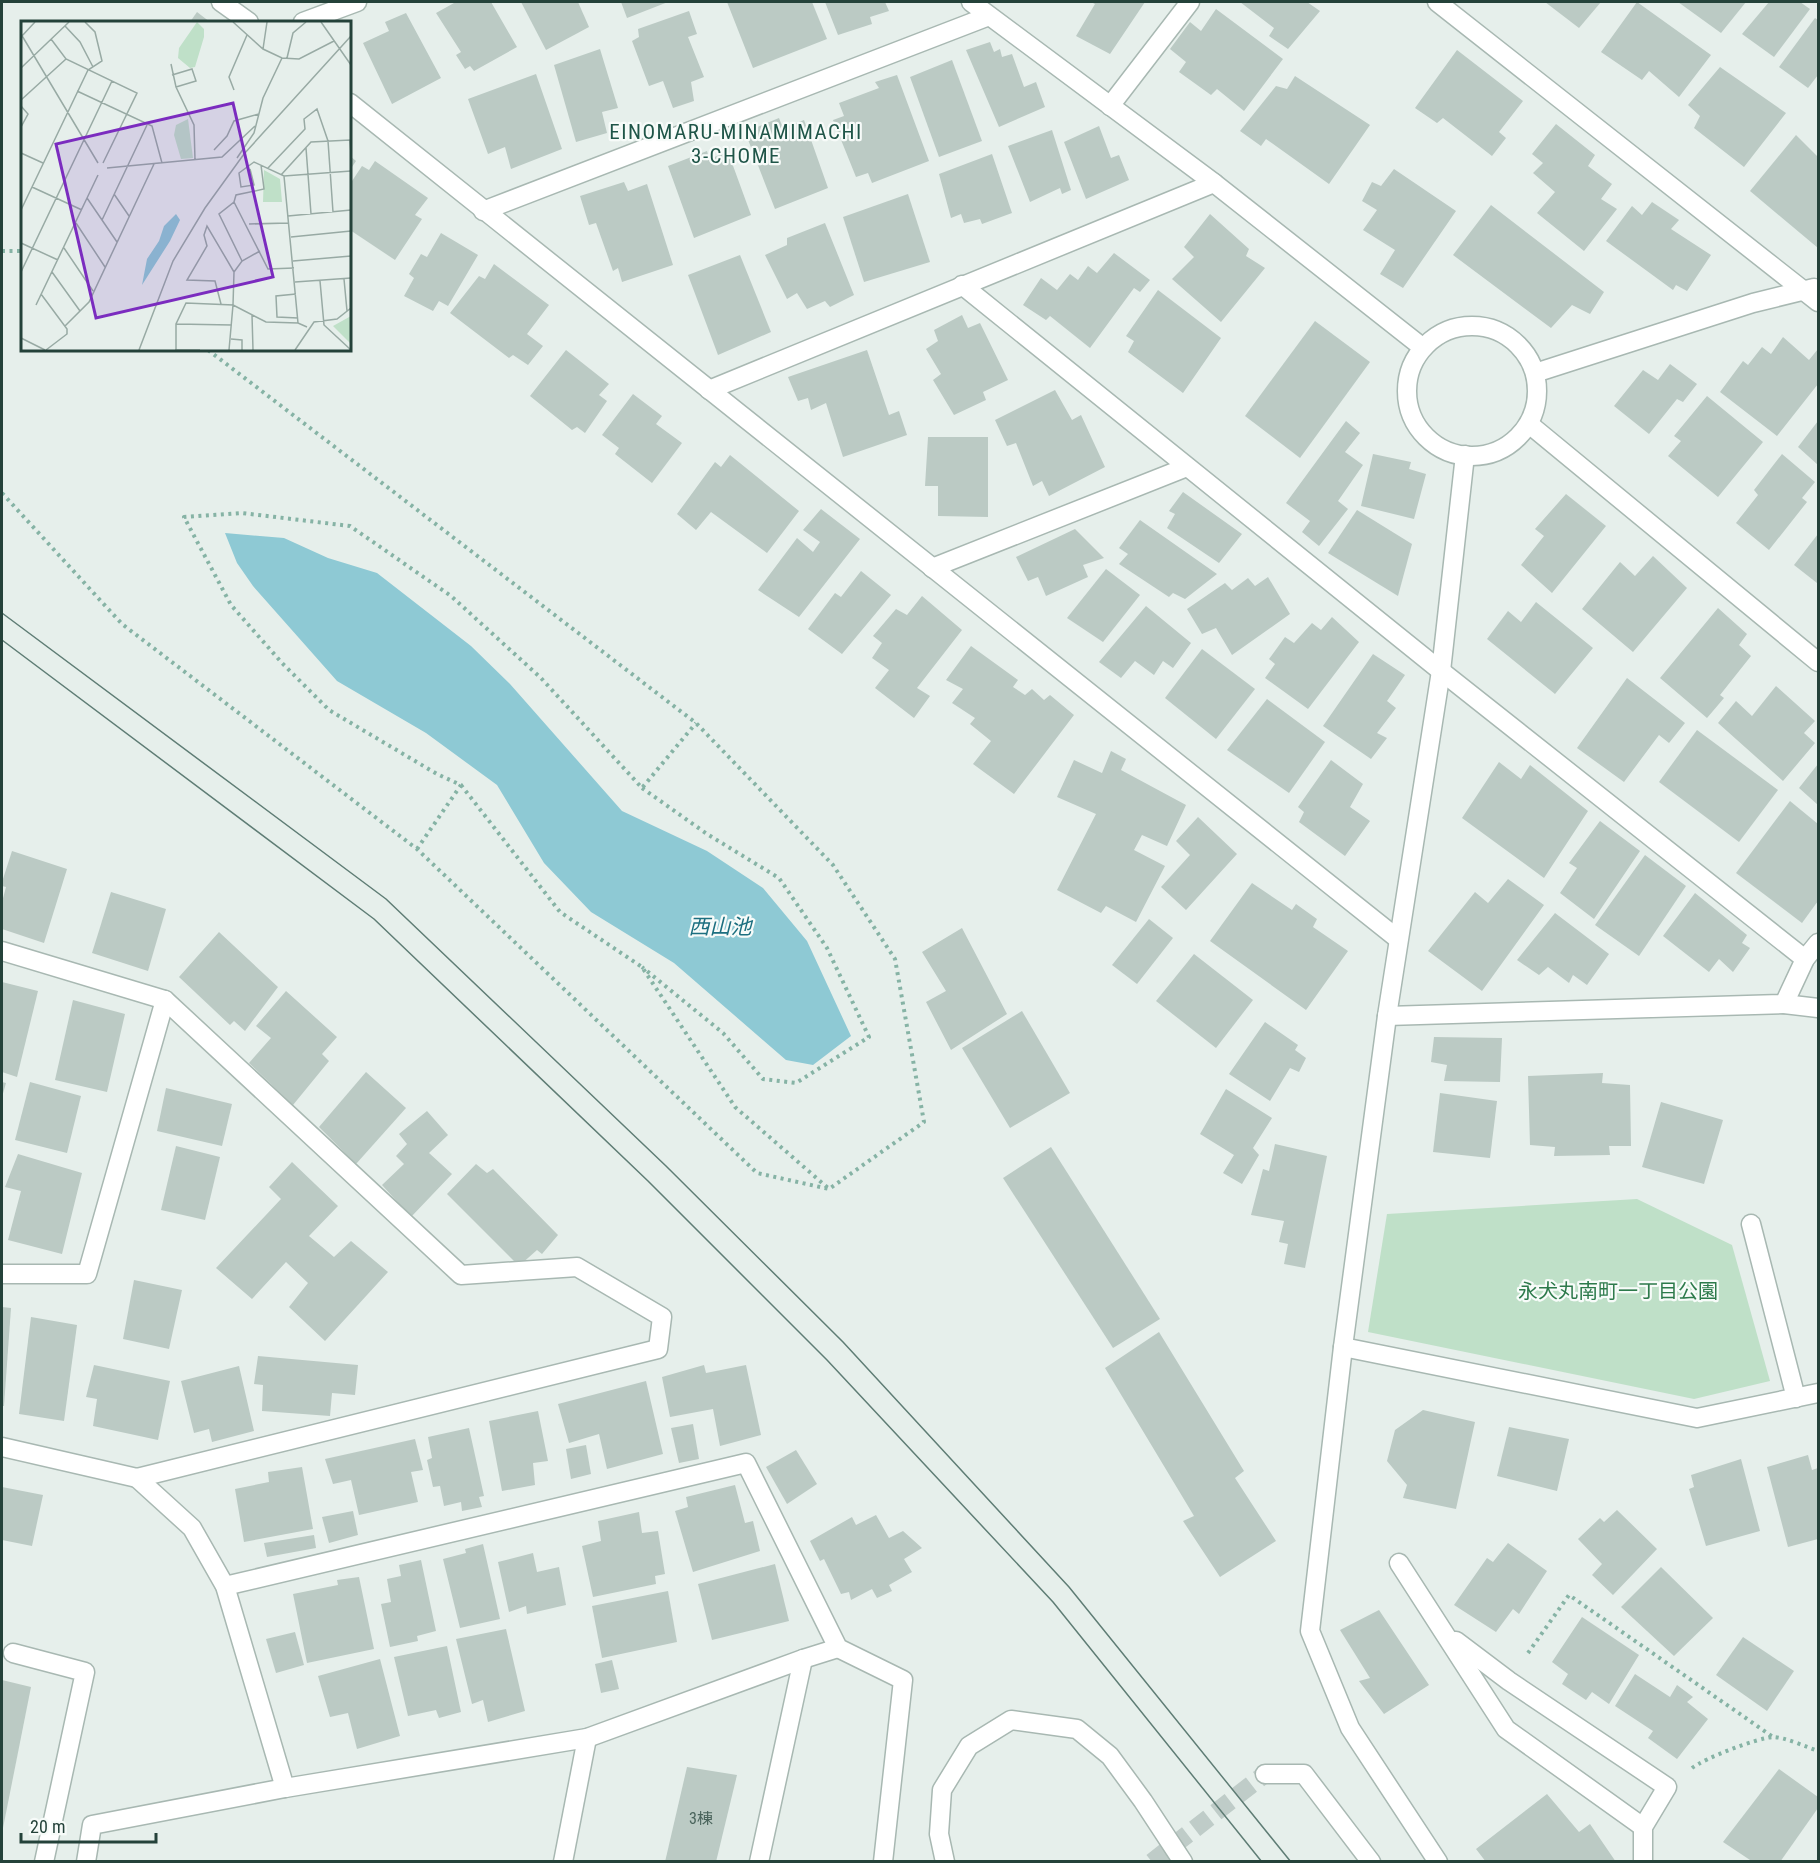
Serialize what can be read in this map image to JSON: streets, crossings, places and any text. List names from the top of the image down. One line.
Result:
{"districts":["EINOMARU-MINAMIMACHI 3-CHOME"],"water":["西山池"],"parks":["永犬丸南町一丁目公園"],"house_numbers":["3棟"],"scale_bar":"20 m"}
